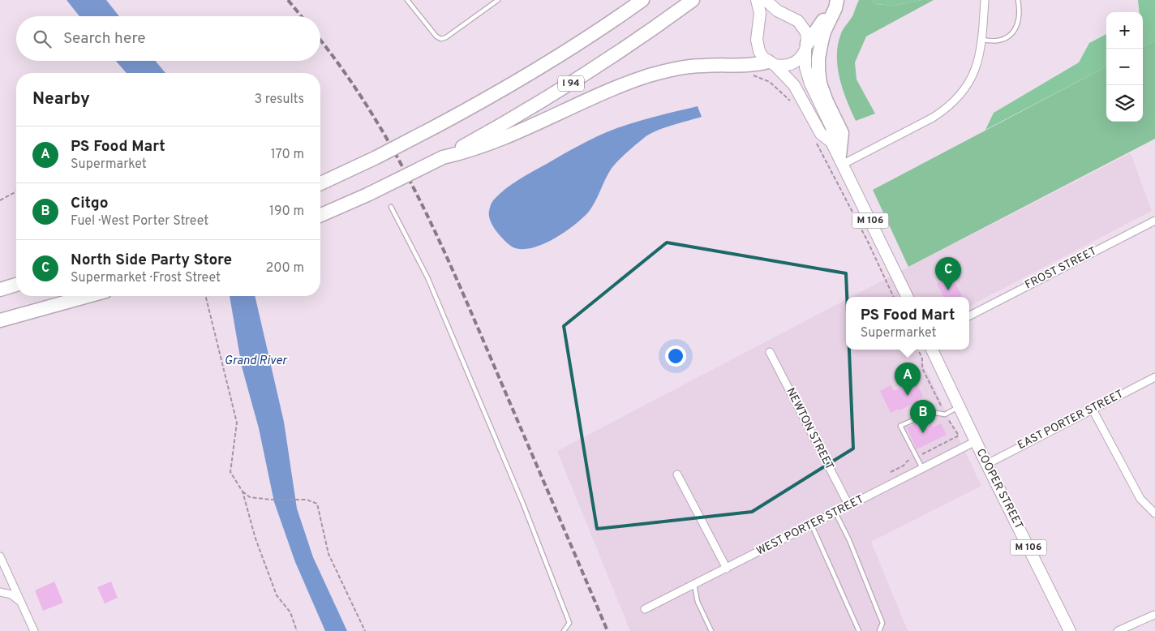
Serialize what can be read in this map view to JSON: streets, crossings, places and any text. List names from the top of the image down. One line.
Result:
{"streets":{"highway":["I 94"],"main road":["M 106","COOPER STREET"],"street":["FROST STREET","EAST PORTER STREET","NEWTON STREET","WEST PORTER STREET"]},"crossings":[["EAST PORTER STREET","COOPER STREET"],["NEWTON STREET","WEST PORTER STREET"],["COOPER STREET","WEST PORTER STREET"]],"water":["Grand River"],"page":{"map_buttons":["+","−"],"search":"Search here","heading":["Nearby","3 results"],"list":[{"mark":"A","name":"PS Food Mart","note":"Supermarket","value":"170 m"},{"mark":"B","name":"Citgo","note":"Fuel · West Porter Street","value":"190 m"},{"mark":"C","name":"North Side Party Store","note":"Supermarket · Frost Street","value":"200 m"}],"pins":["C","A","B"],"popup":["PS Food Mart","Supermarket"]}}
